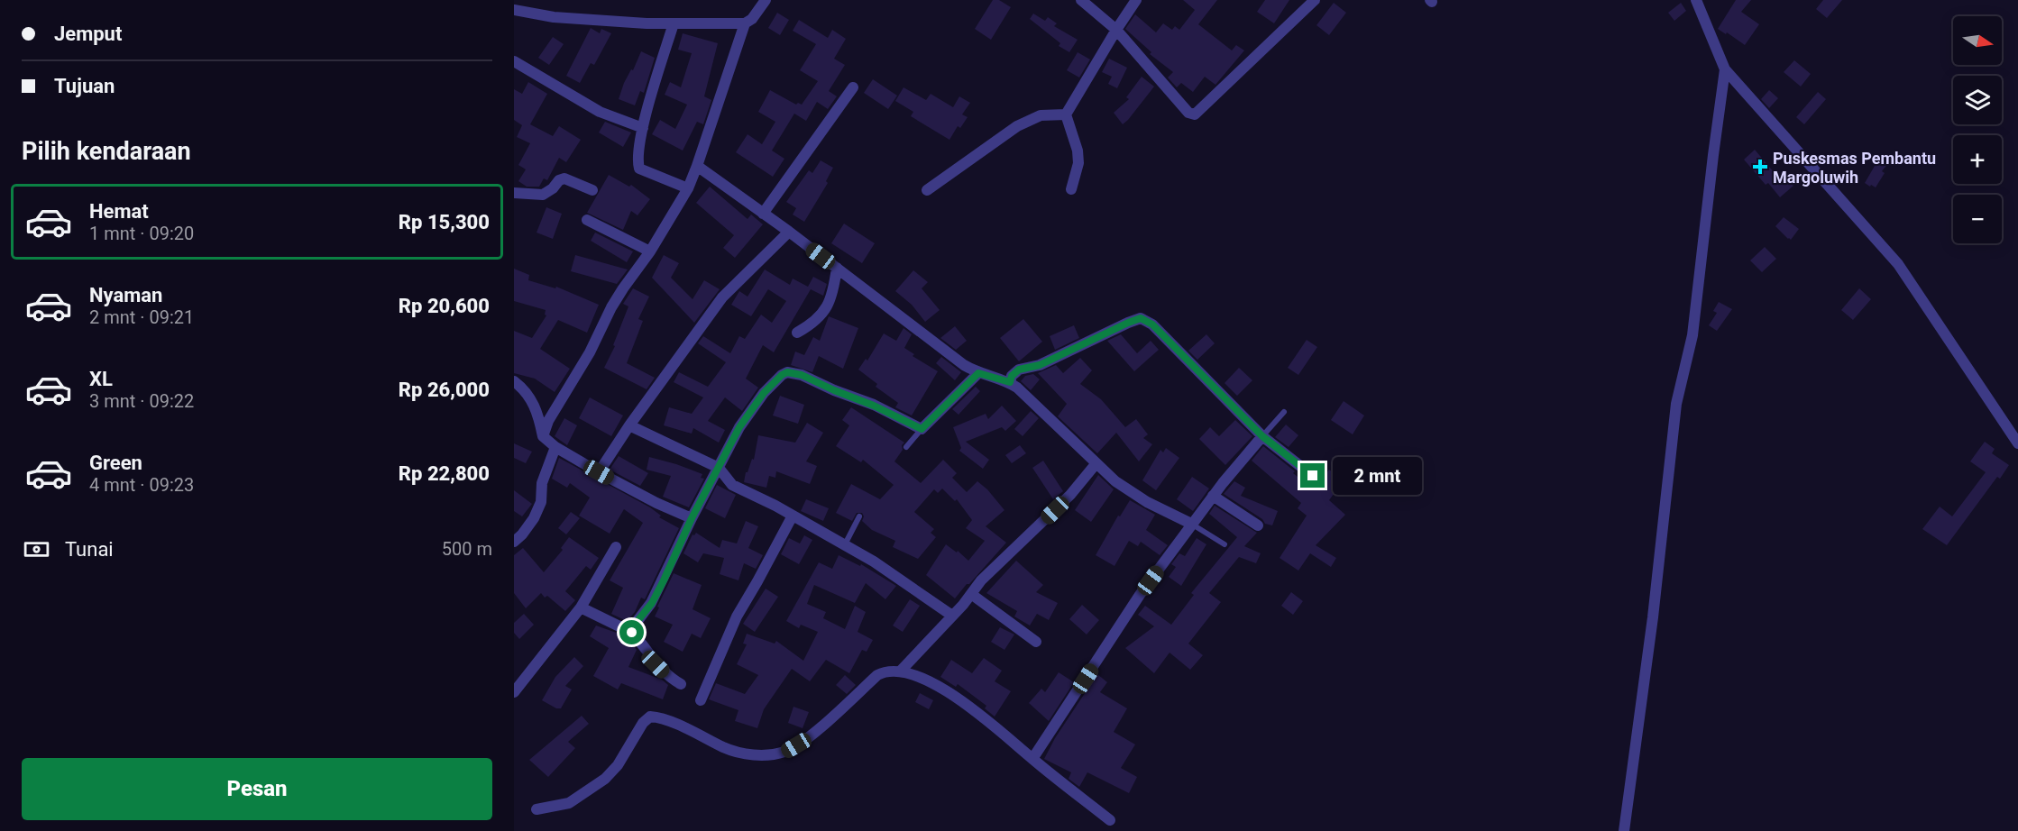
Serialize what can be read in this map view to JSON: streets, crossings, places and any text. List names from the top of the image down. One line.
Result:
{"places":{"health":["Puskesmas Pembantu Margoluwih"]},"north":"right","page":{"banner":["Jemput","Tujuan"],"map_buttons":["+","−"],"heading":"Pilih kendaraan","list":[{"name":"Hemat","note":"1 mnt · 09:20","value":"Rp 15,300"},{"name":"Nyaman","note":"2 mnt · 09:21","value":"Rp 20,600"},{"name":"XL","note":"3 mnt · 09:22","value":"Rp 26,000"},{"name":"Green","note":"4 mnt · 09:23","value":"Rp 22,800"}],"bubble":"2 mnt","pay":["Tunai","500 m"],"buttons":"Pesan"}}
